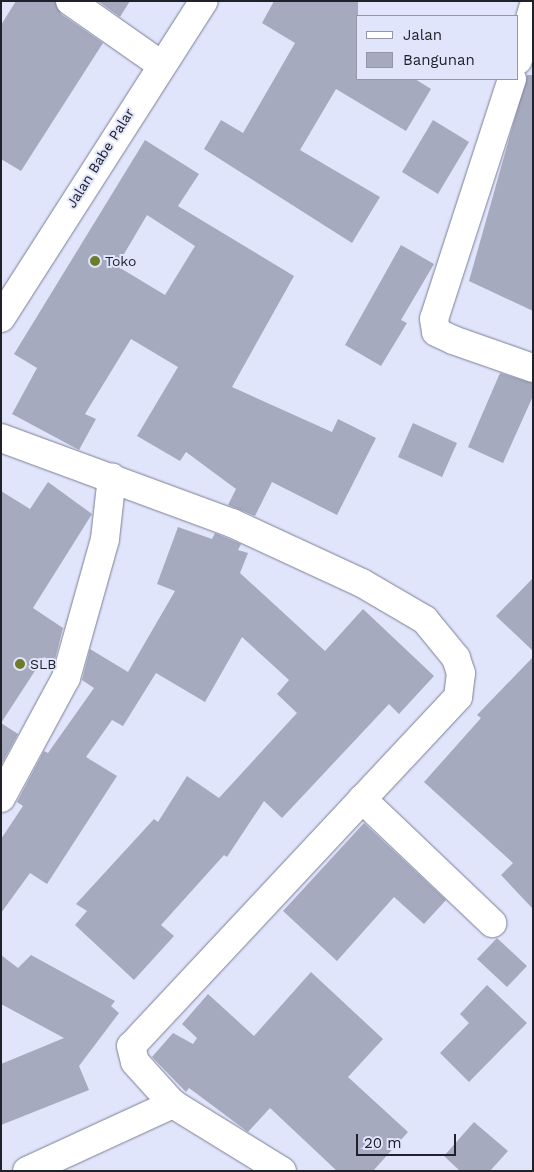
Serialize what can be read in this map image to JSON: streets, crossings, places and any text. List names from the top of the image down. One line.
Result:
{"streets":{"street":["Jalan Babe Palar"]},"places":["Toko","SLB"],"legend":["Jalan","Bangunan"],"scale_bar":"20 m"}
